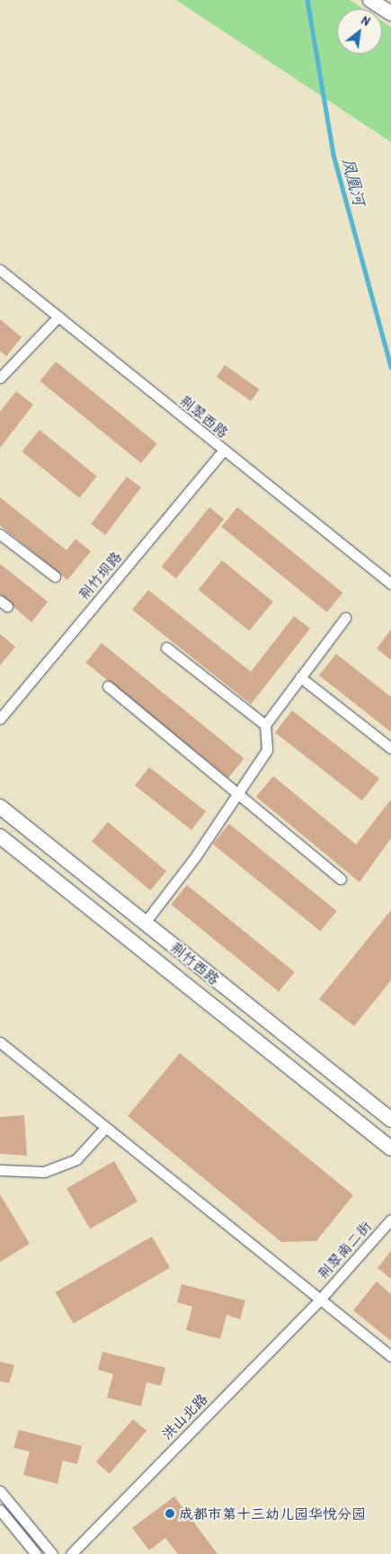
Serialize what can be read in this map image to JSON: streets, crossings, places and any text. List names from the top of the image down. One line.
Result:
{"streets":{"main road":["荆竹西路"],"street":["荆翠西路","荆竹坝路","荆翠南二街","洪山北路"]},"crossings":[["荆翠西路","荆竹坝路"],["荆翠南二街","洪山北路"]],"water":["凤凰河"],"places":["成都市第十三幼儿园华悦分园"],"north":"top right"}
